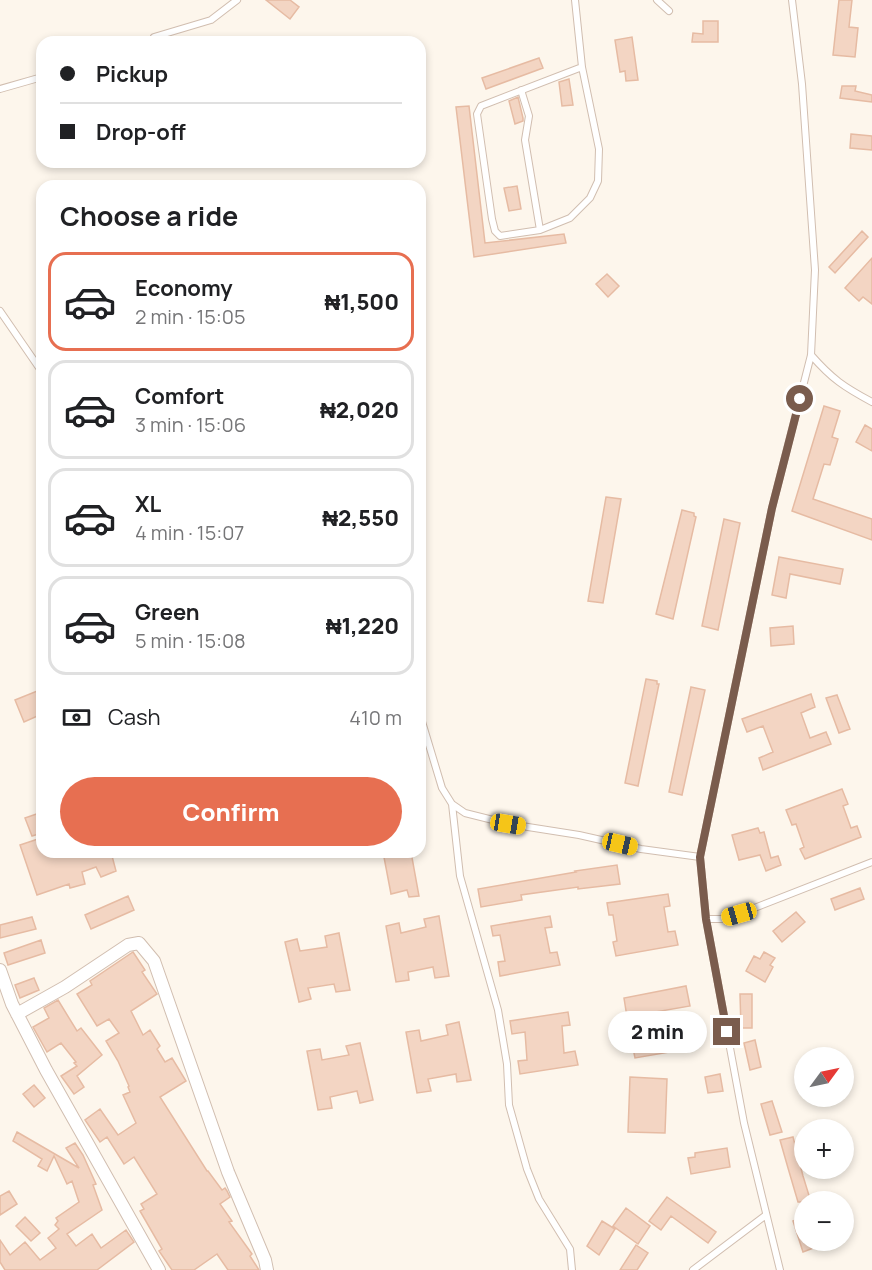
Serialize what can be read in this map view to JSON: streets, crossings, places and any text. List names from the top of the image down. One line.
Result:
{"north":"top right","page":{"banner":["Pickup","Drop-off"],"heading":"Choose a ride","list":[{"name":"Economy","note":"2 min · 15:05","value":"₦1,500"},{"name":"Comfort","note":"3 min · 15:06","value":"₦2,020"},{"name":"XL","note":"4 min · 15:07","value":"₦2,550"},{"name":"Green","note":"5 min · 15:08","value":"₦1,220"}],"pay":["Cash","410 m"],"buttons":"Confirm","bubble":"2 min","map_buttons":["+","−"]}}
